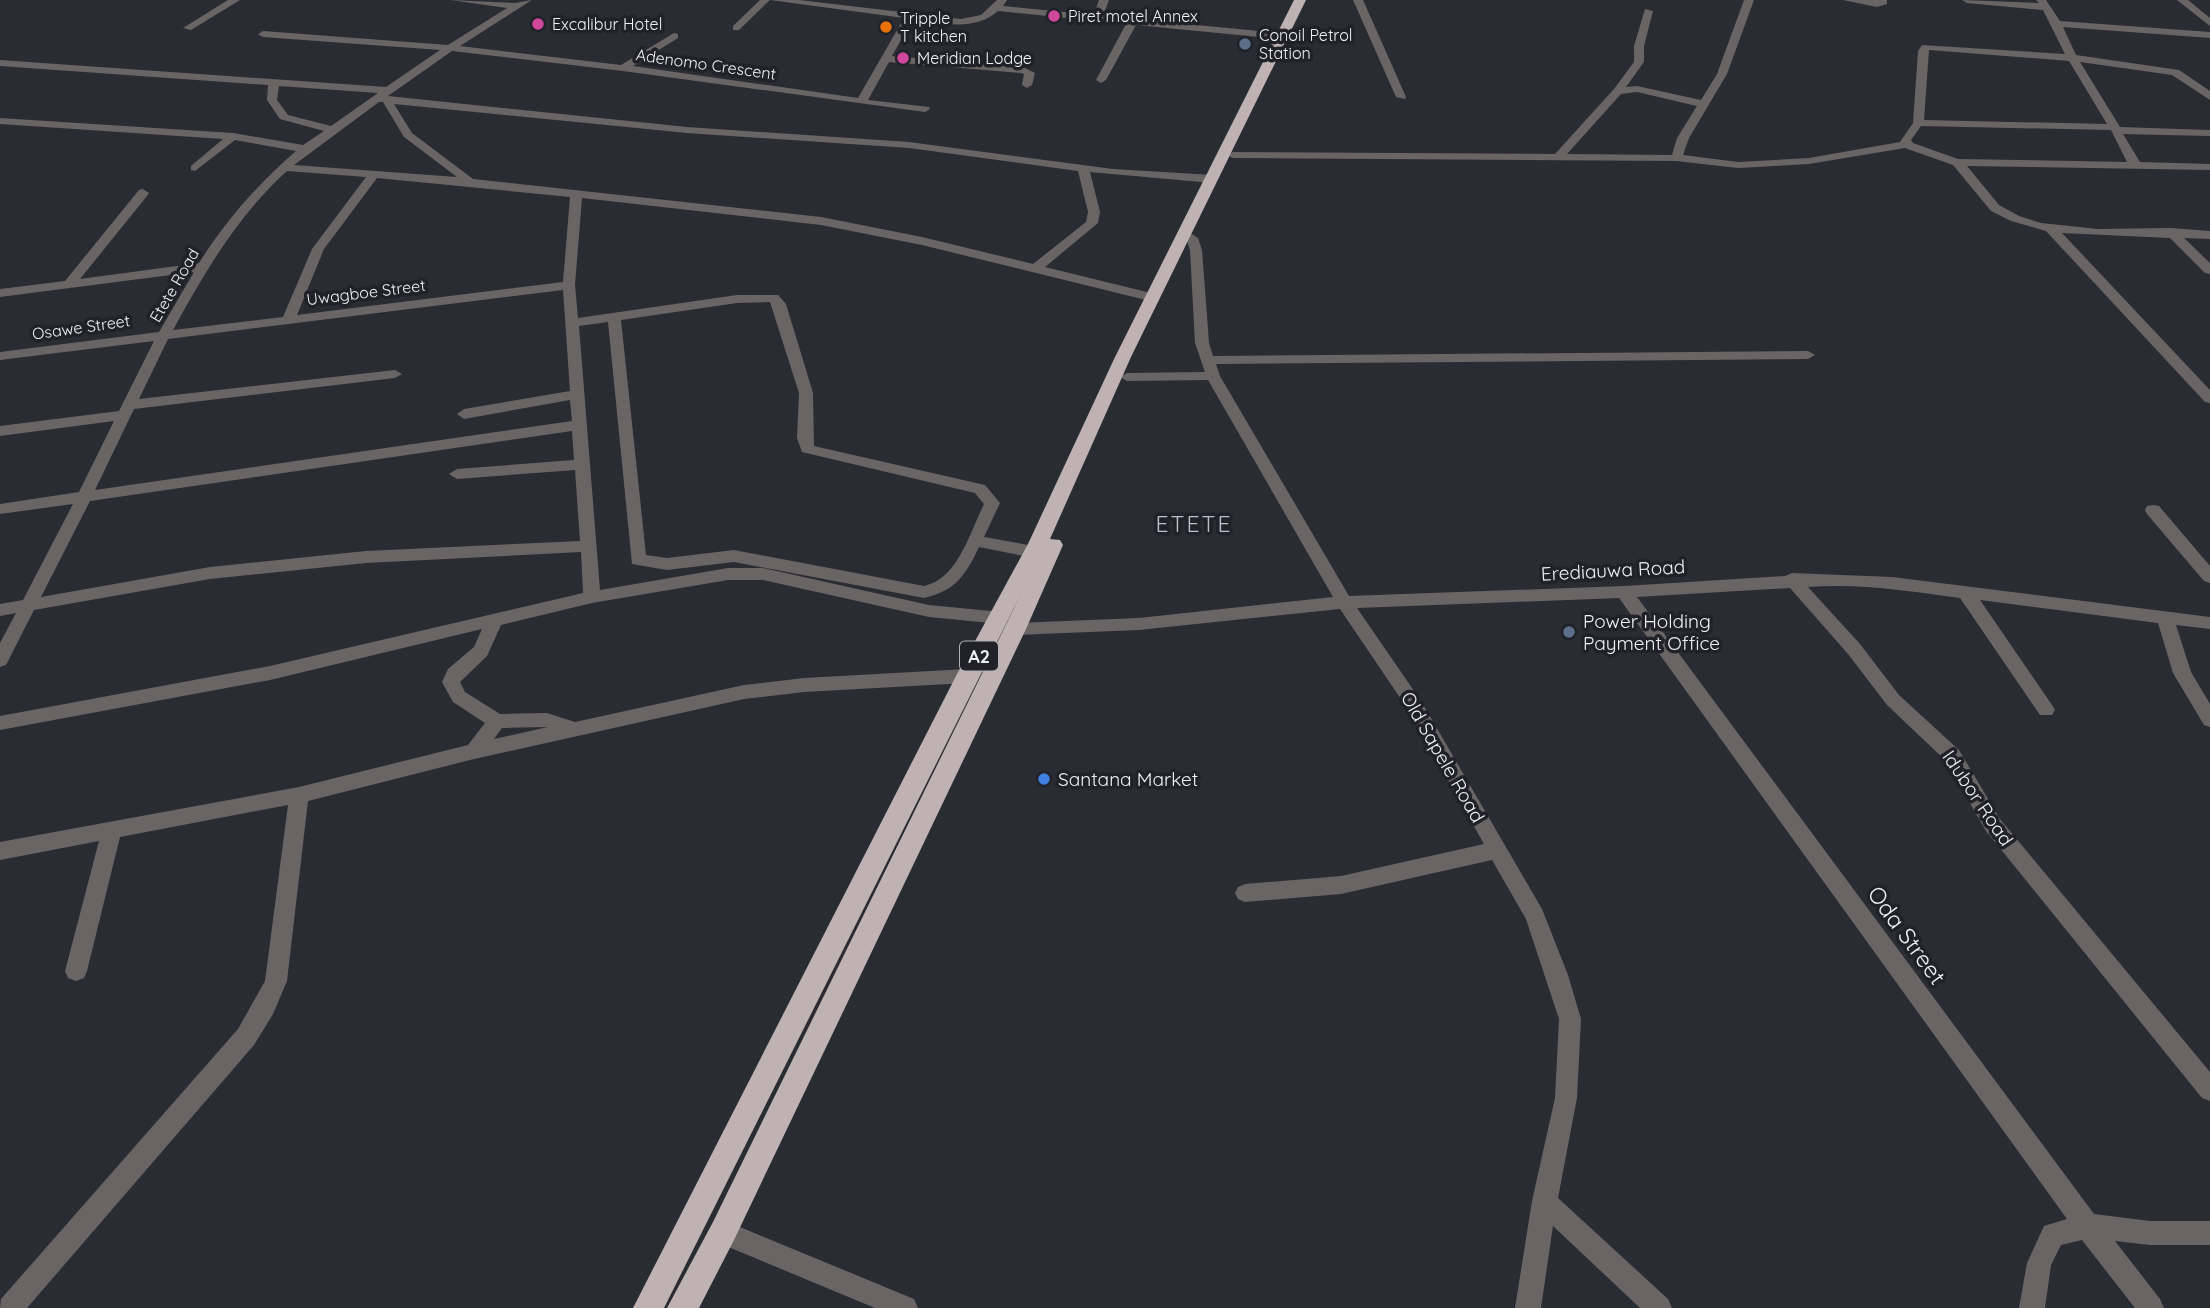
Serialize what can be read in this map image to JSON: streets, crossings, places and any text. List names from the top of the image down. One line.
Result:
{"streets":{"highway":["A2"],"street":["Adenomo Crescent","Etete Road","Uwagboe Street","Osawe Street","Erediauwa Road","Old Sapele Road","Idubor Road","Oda Street"]},"crossings":[["Adenomo Crescent","Etete Road"],["Etete Road","Uwagboe Street"],["Etete Road","Osawe Street"],["Uwagboe Street","Osawe Street"],["Erediauwa Road","A2"],["Erediauwa Road","Old Sapele Road"],["Erediauwa Road","Idubor Road"],["Erediauwa Road","Oda Street"],["A2","Old Sapele Road"]],"districts":["ETETE"],"places":["Piret motel Annex","Excalibur Hotel","Tripple T kitchen","Conoil Petrol Station","Meridian Lodge","Power Holding Payment Office","Santana Market"]}
